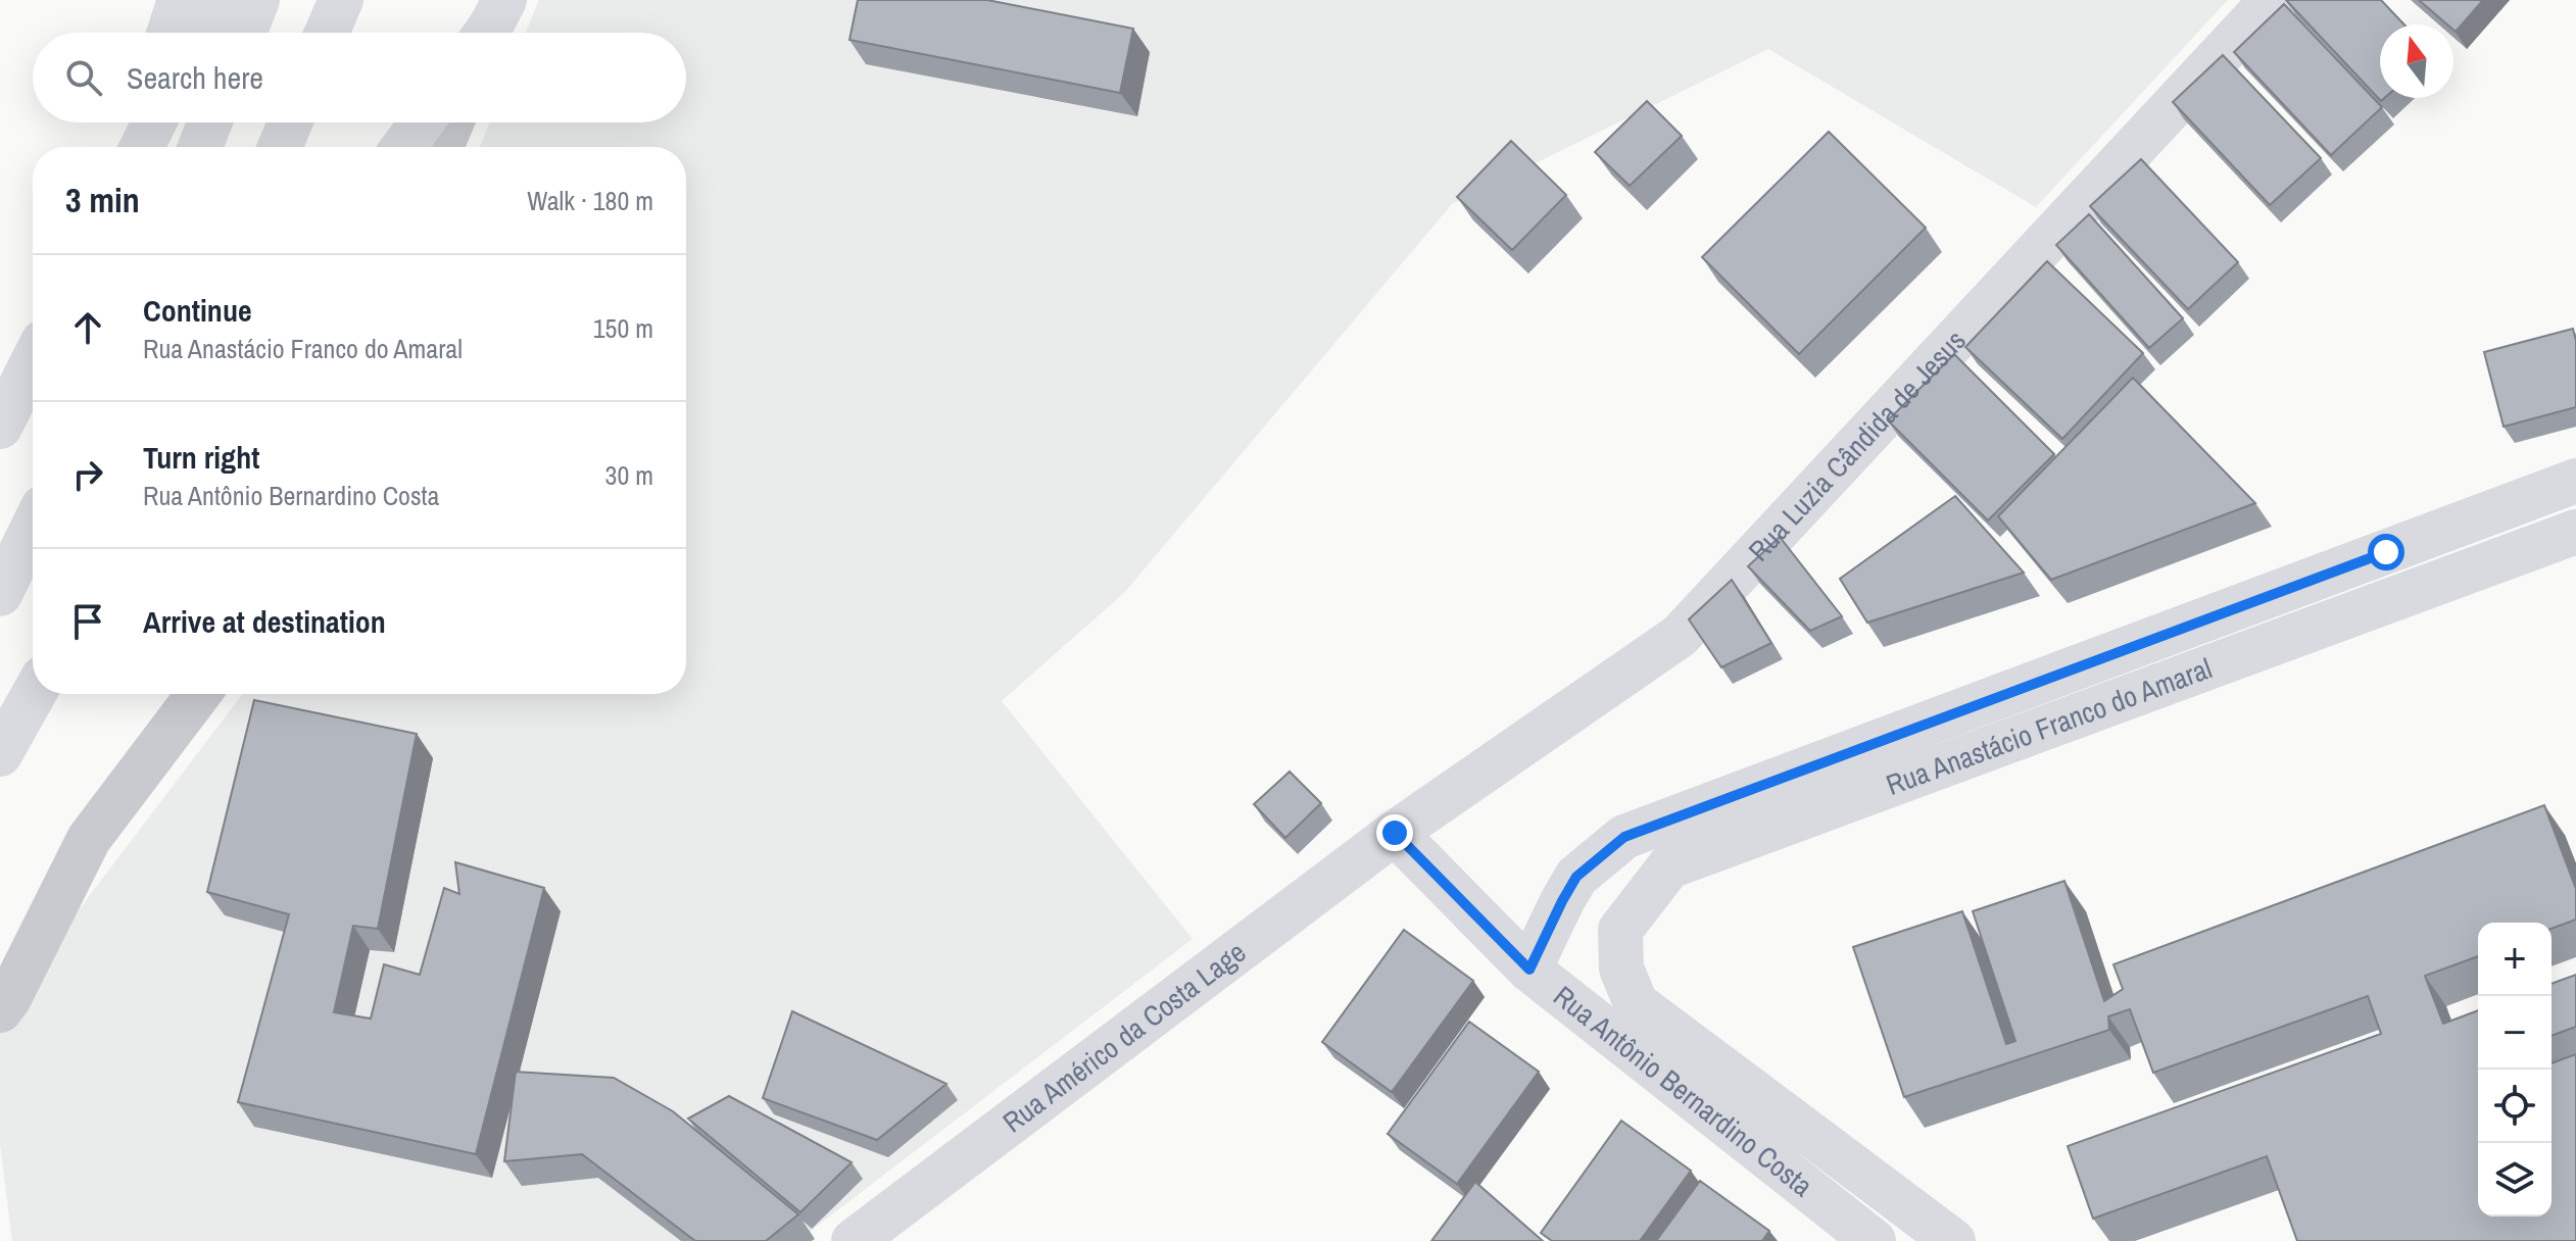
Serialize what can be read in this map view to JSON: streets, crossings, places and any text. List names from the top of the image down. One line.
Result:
{"streets":{"main road":["Rua Luzia Cândida de Jesus","Rua Anastácio Franco do Amaral","Rua Américo da Costa Lage","Rua Antônio Bernardino Costa"]},"crossings":[["Rua Luzia Cândida de Jesus","Rua Américo da Costa Lage"],["Rua Luzia Cândida de Jesus","Rua Antônio Bernardino Costa"],["Rua Anastácio Franco do Amaral","Rua Antônio Bernardino Costa"],["Rua Américo da Costa Lage","Rua Antônio Bernardino Costa"]],"north":"top","page":{"search":"Search here","heading":["3 min","Walk · 180 m"],"list":[["Continue","Rua Anastácio Franco do Amaral","150 m"],["Turn right","Rua Antônio Bernardino Costa","30 m"],"Arrive at destination"],"map_buttons":["+","−"]}}
